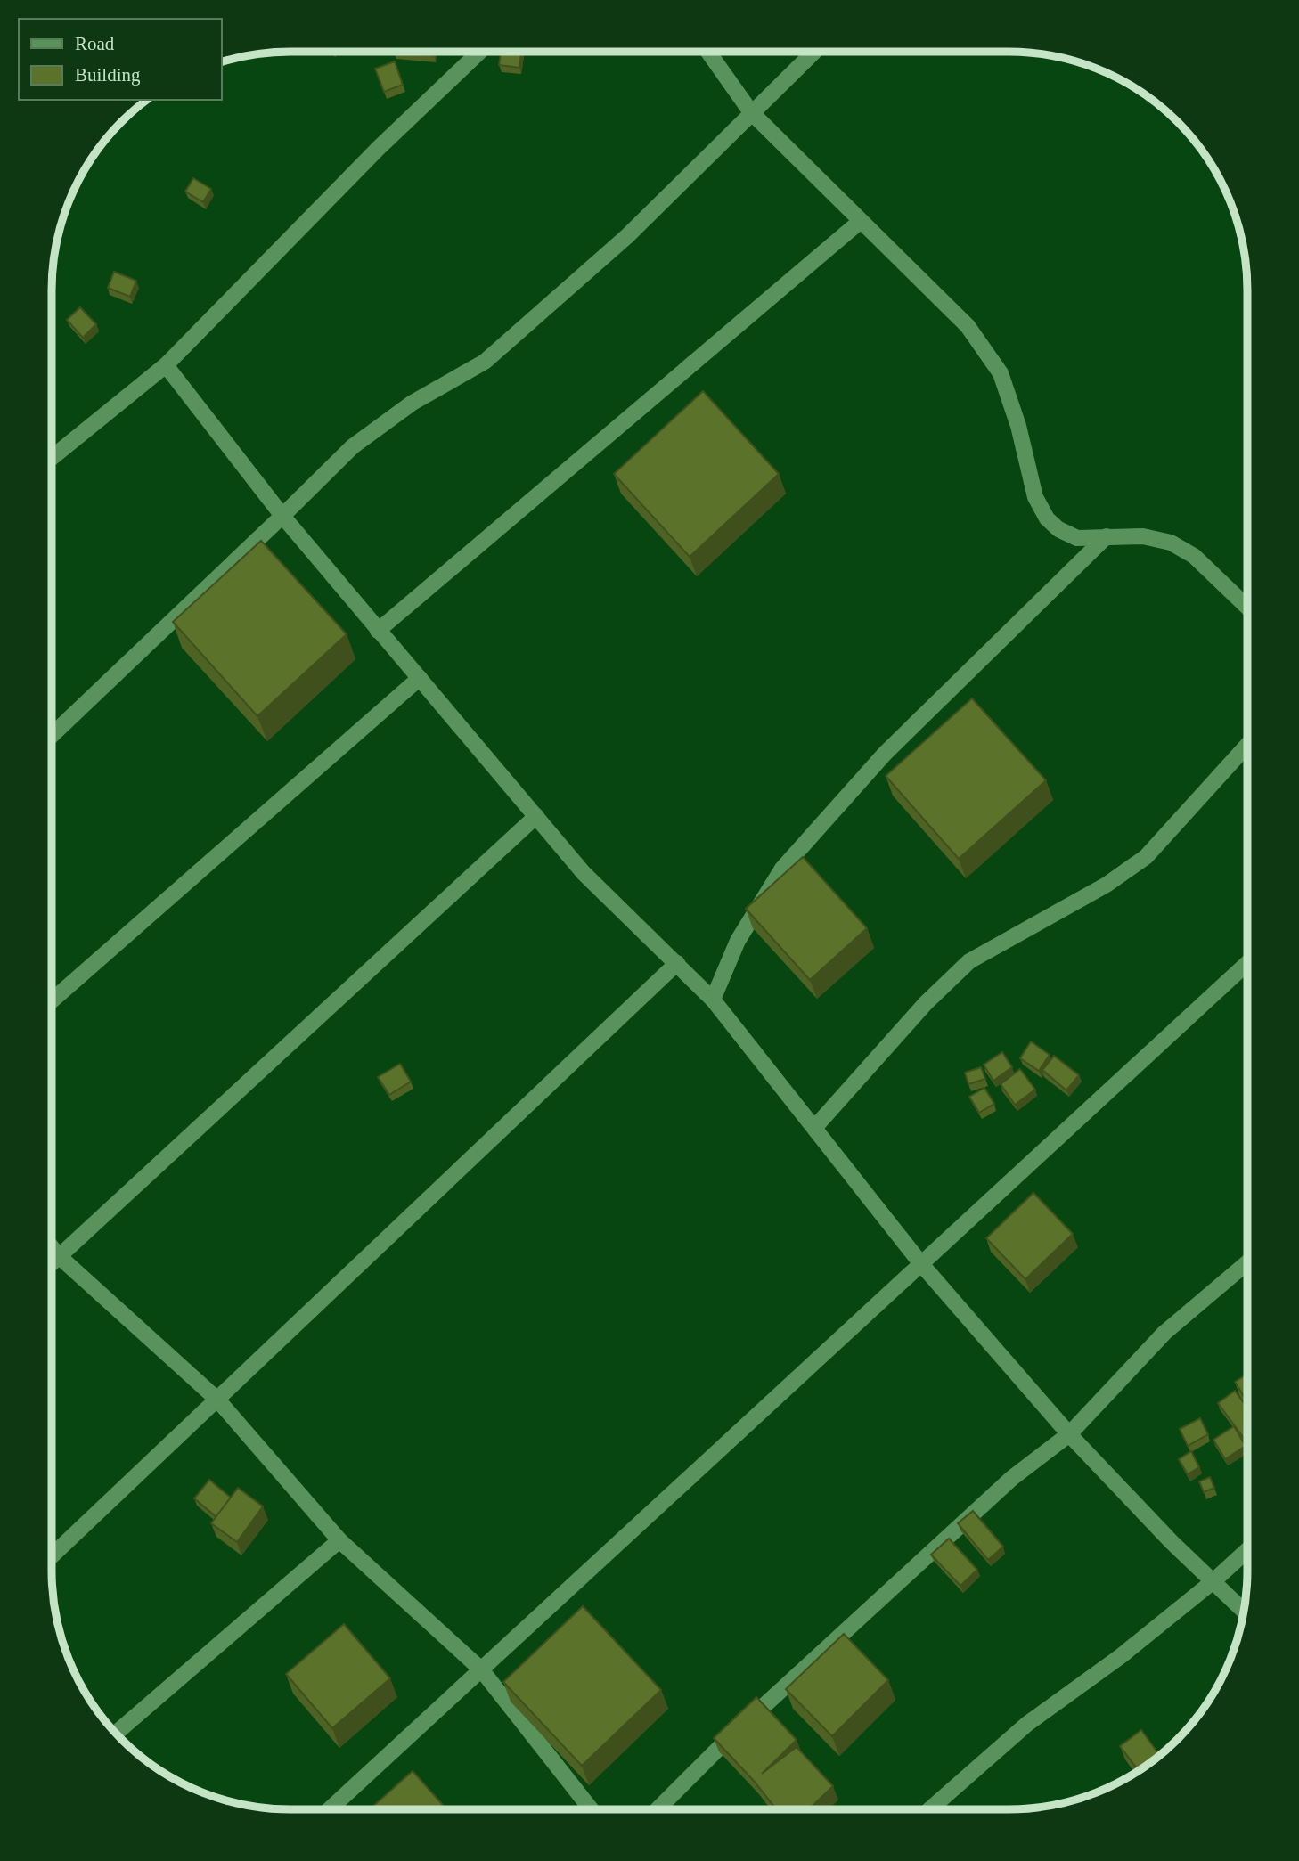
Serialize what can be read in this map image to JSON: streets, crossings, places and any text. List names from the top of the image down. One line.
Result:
{"legend":["Road","Building"]}
